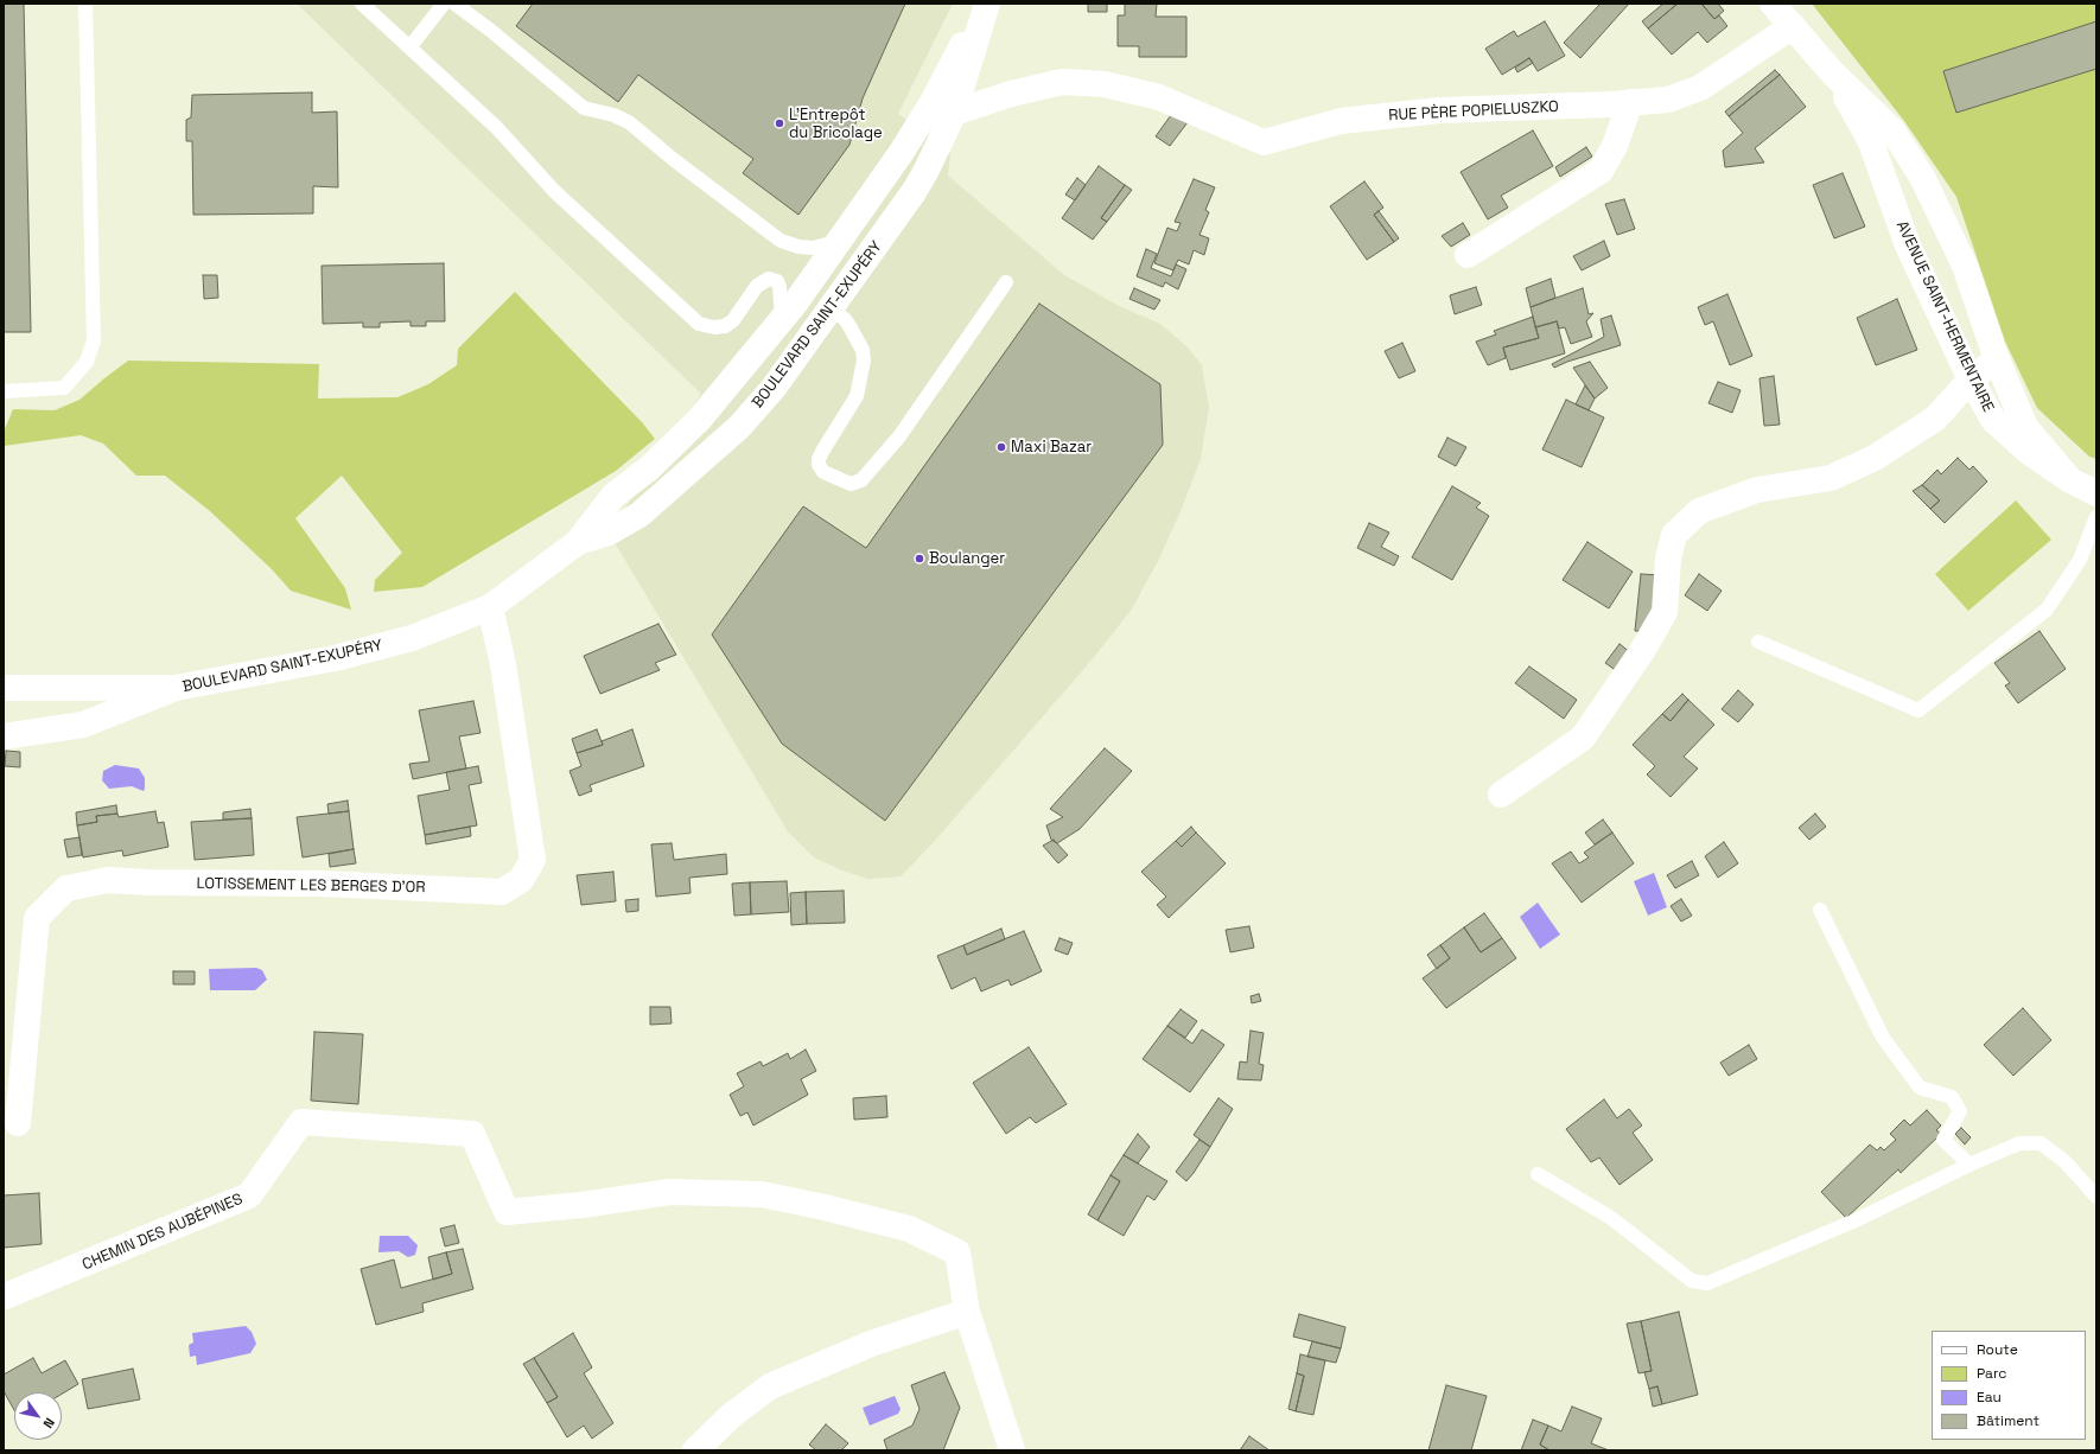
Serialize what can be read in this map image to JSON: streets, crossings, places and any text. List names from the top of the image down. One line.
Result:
{"streets":{"street":["RUE PÈRE POPIELUSZKO","AVENUE SAINT-HERMENTAIRE","BOULEVARD SAINT-EXUPÉRY","LOTISSEMENT LES BERGES D'OR","CHEMIN DES AUBÉPINES"]},"crossings":[["RUE PÈRE POPIELUSZKO","AVENUE SAINT-HERMENTAIRE"],["RUE PÈRE POPIELUSZKO","BOULEVARD SAINT-EXUPÉRY"],["BOULEVARD SAINT-EXUPÉRY","LOTISSEMENT LES BERGES D'OR"]],"places":["L'Entrepôt du Bricolage","Maxi Bazar","Boulanger"],"legend":["Route","Parc","Eau","Bâtiment"],"north":"bottom right"}
